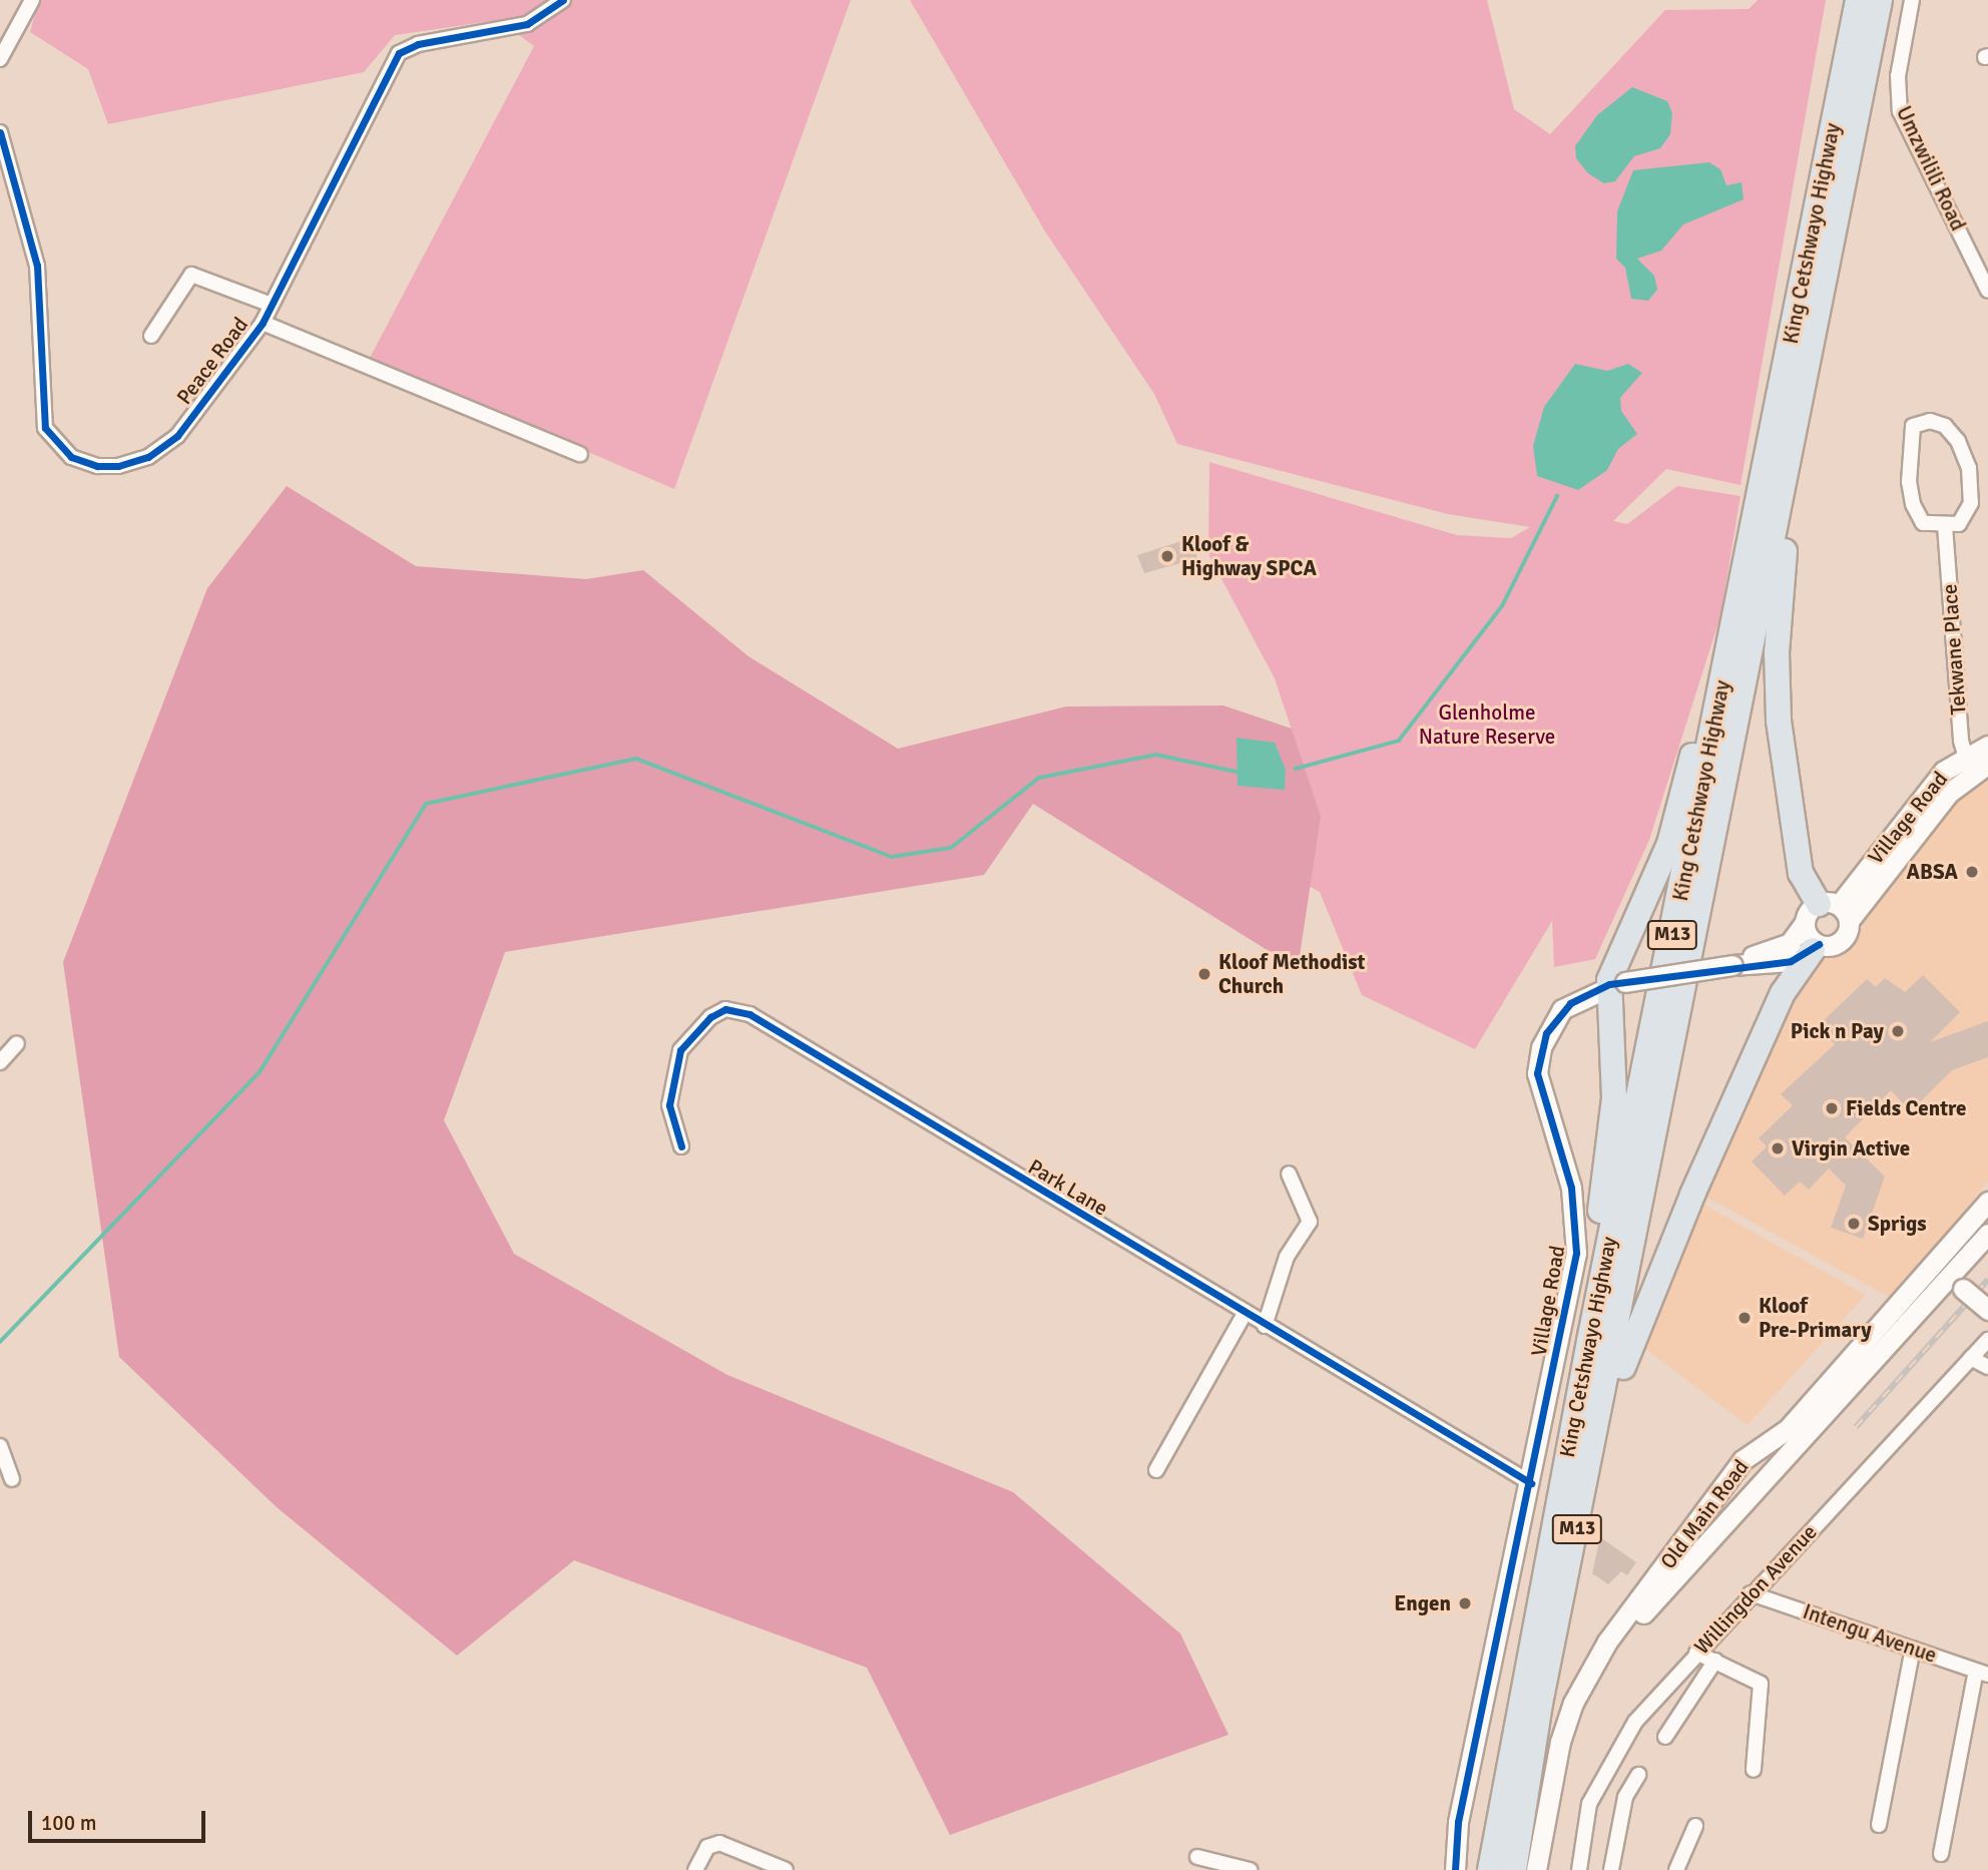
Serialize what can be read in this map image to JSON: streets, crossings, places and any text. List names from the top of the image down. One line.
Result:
{"streets":{"highway":["King Cetshwayo Highway","M13"],"main road":["Village Road","Old Main Road"],"street":["Umzwilili Road","Peace Road","Tekwane Place","Park Lane","Willingdon Avenue","Intengu Avenue"]},"crossings":[["Tekwane Place","Village Road"],["Village Road","Park Lane"],["Willingdon Avenue","Intengu Avenue"]],"parks":["Glenholme Nature Reserve"],"places":["Kloof & Highway SPCA","ABSA","Kloof Methodist Church","Pick n Pay","Fields Centre","Virgin Active","Sprigs","Kloof Pre-Primary","Engen"],"scale_bar":"100 m"}
